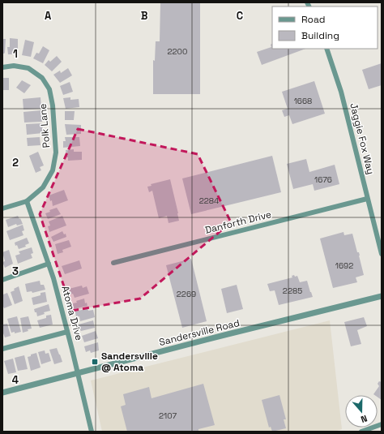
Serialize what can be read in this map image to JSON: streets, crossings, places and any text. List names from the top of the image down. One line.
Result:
{"streets":{"street":["Polk Lane","Jaggie Fox Way","Danforth Drive","Atoma Drive","Sandersville Road"]},"crossings":[["Polk Lane","Atoma Drive"],["Jaggie Fox Way","Danforth Drive"],["Atoma Drive","Sandersville Road"]],"places":{"transit":["Sandersville @ Atoma"]},"house_numbers":["2200","1668","1676","2284","1692","2285","2269","2107"],"legend":["Road","Building"],"north":"bottom","grid":{"columns":["A","B","C"],"rows":["1","2","3","4"]}}
